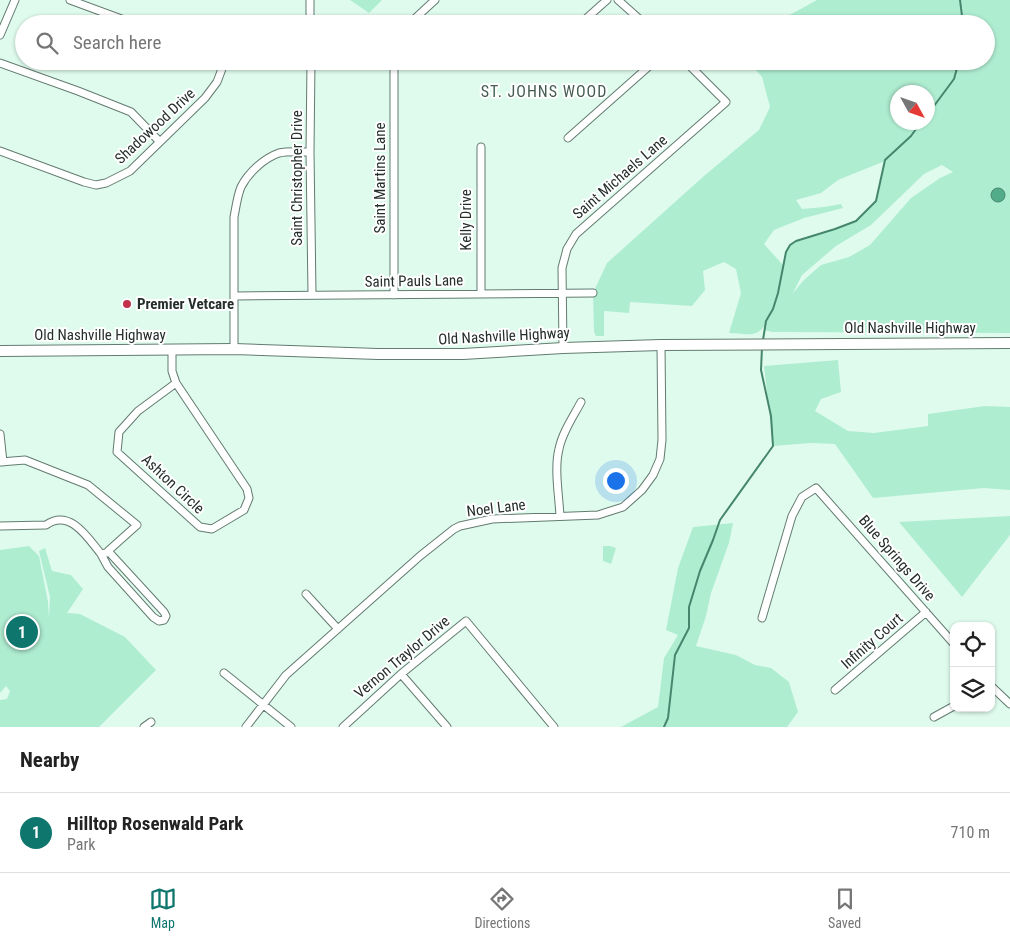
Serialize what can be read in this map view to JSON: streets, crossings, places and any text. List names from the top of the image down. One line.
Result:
{"streets":{"main road":["Old Nashville Highway"],"street":["Shadowood Drive","Saint Michaels Lane","Saint Christopher Drive","Saint Martins Lane","Kelly Drive","Saint Pauls Lane","Ashton Circle","Noel Lane","Blue Springs Drive","Infinity Court","Vernon Traylor Drive"]},"crossings":[["Saint Michaels Lane","Saint Pauls Lane"],["Saint Michaels Lane","Old Nashville Highway"],["Saint Christopher Drive","Saint Pauls Lane"],["Saint Martins Lane","Saint Pauls Lane"],["Kelly Drive","Saint Pauls Lane"],["Old Nashville Highway","Ashton Circle"],["Old Nashville Highway","Noel Lane"],["Blue Springs Drive","Infinity Court"]],"districts":["ST. JOHNS WOOD"],"places":["Premier Vetcare"],"north":"bottom right","page":{"search":"Search here","pins":"1","heading":"Nearby","list":[{"mark":"1","name":"Hilltop Rosenwald Park","note":"Park","value":"710 m"}],"nav":["Map","Directions","Saved"]}}
